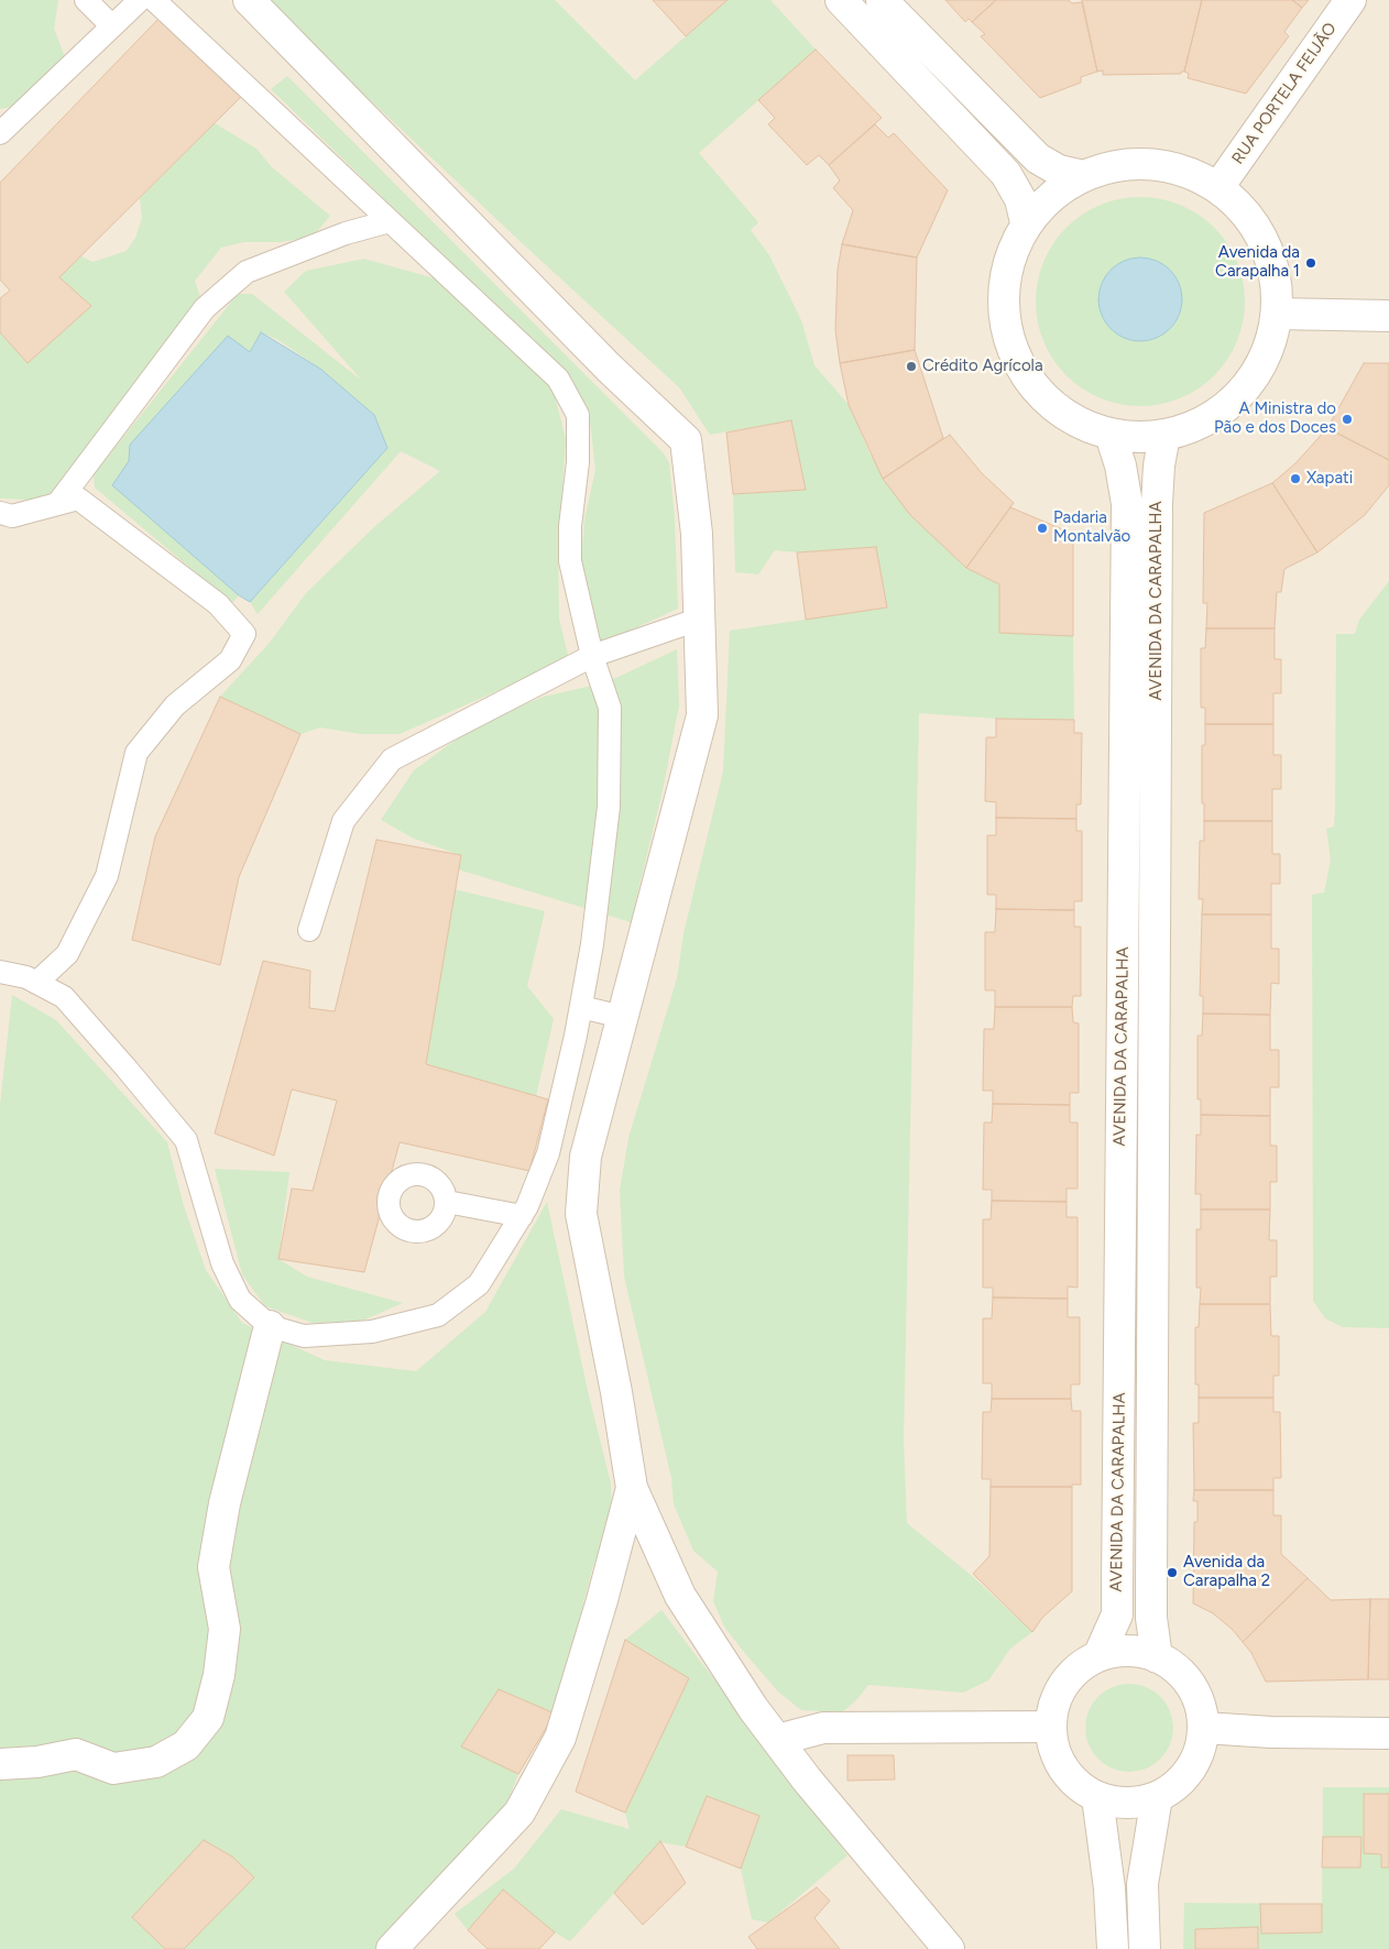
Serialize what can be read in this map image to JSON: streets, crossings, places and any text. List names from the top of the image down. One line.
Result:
{"streets":{"main road":["RUA PORTELA FEIJÃO","AVENIDA DA CARAPALHA"]},"places":["Avenida da Carapalha 1","Crédito Agrícola","A Ministra do Pão e dos Doces","Xapati","Padaria Montalvão","Avenida da Carapalha 2"]}
